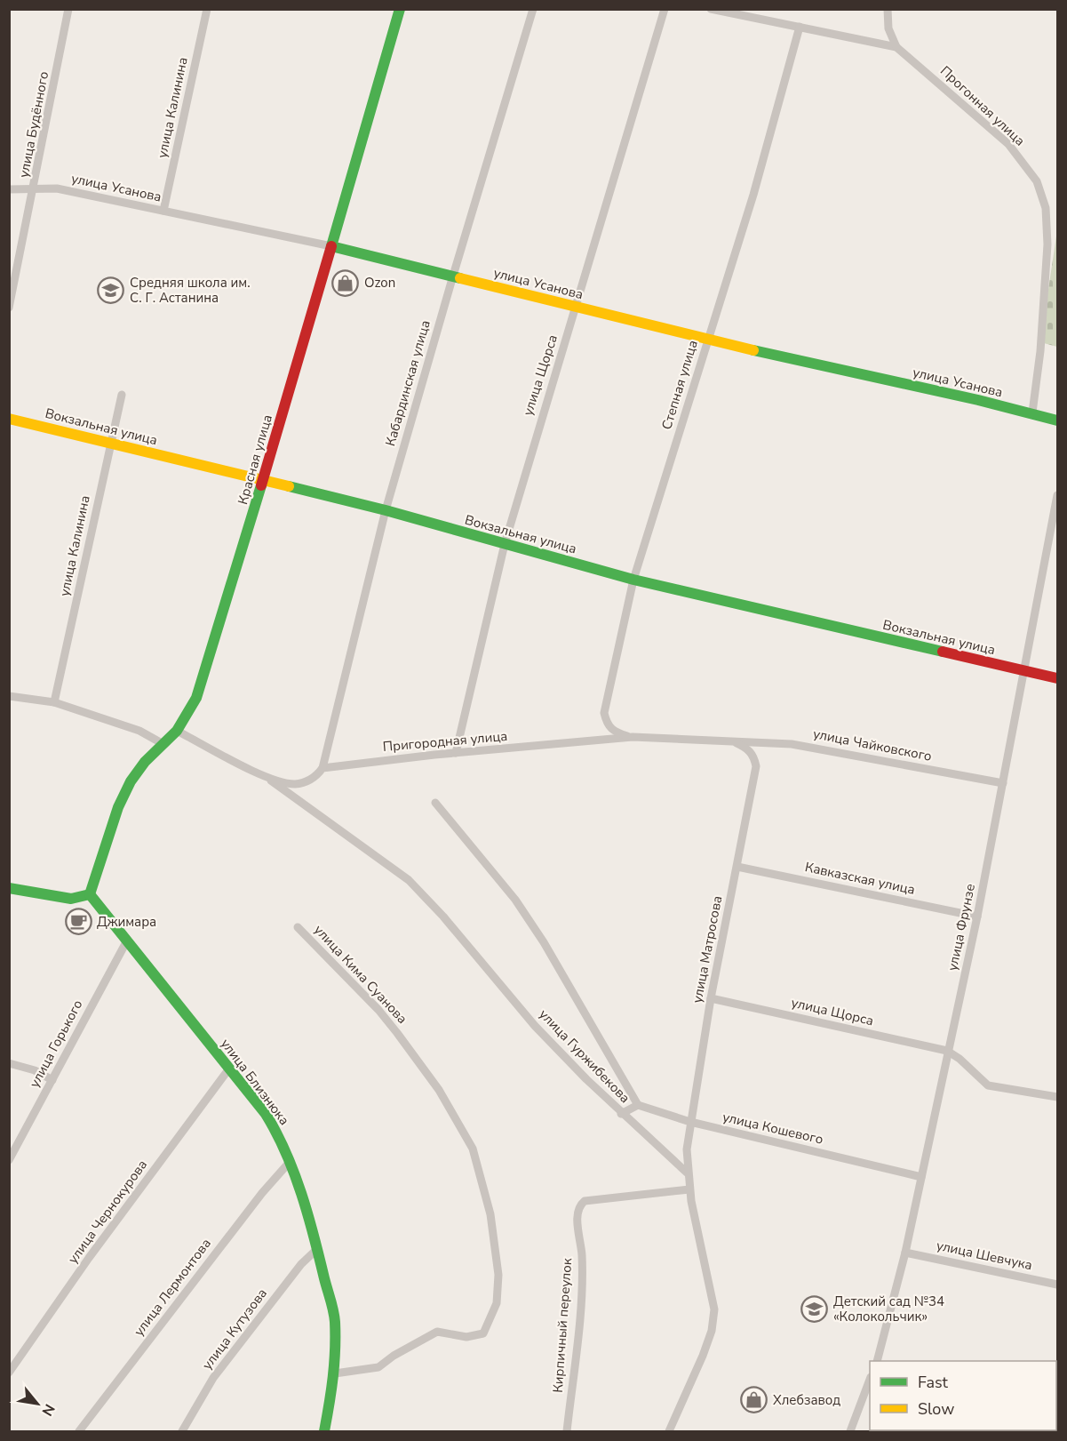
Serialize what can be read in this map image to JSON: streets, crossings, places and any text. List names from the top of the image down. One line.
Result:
{"streets":{"street":["Прогонная улица","улица Калинина","улица Будённого","улица Усанова","улица Щорса","Кабардинская улица","Степная улица","Вокзальная улица","Красная улица","Пригородная улица","улица Чайковского","Кавказская улица","улица Фрунзе","улица Матросова","улица Кима Суанова","улица Горького","улица Гуржибекова","улица Близнюка","улица Кошевого","улица Чернокурова","улица Шевчука","улица Лермонтова","Кирпичный переулок","улица Кутузова"]},"crossings":[["Прогонная улица","улица Усанова"],["Прогонная улица","Степная улица"],["улица Калинина","улица Усанова"],["улица Калинина","Вокзальная улица"],["улица Будённого","улица Усанова"],["улица Усанова","улица Щорса"],["улица Усанова","Кабардинская улица"],["улица Усанова","Степная улица"],["улица Усанова","Красная улица"],["улица Щорса","Вокзальная улица"],["улица Щорса","Пригородная улица"],["улица Щорса","улица Фрунзе"],["улица Щорса","улица Матросова"],["Кабардинская улица","Вокзальная улица"],["Кабардинская улица","Пригородная улица"],["Степная улица","Вокзальная улица"],["Степная улица","Пригородная улица"],["Вокзальная улица","Красная улица"],["Вокзальная улица","улица Фрунзе"],["Красная улица","Пригородная улица"],["Красная улица","улица Близнюка"],["Пригородная улица","улица Чайковского"],["Пригородная улица","улица Матросова"],["Пригородная улица","улица Гуржибекова"],["улица Чайковского","улица Фрунзе"],["улица Чайковского","улица Матросова"],["Кавказская улица","улица Фрунзе"],["Кавказская улица","улица Матросова"],["улица Фрунзе","улица Кошевого"],["улица Фрунзе","улица Шевчука"],["улица Матросова","улица Гуржибекова"],["улица Матросова","улица Кошевого"],["улица Кима Суанова","улица Близнюка"],["улица Горького","улица Близнюка"],["улица Гуржибекова","улица Кошевого"],["улица Близнюка","улица Чернокурова"],["улица Близнюка","улица Лермонтова"],["улица Близнюка","улица Кутузова"]],"places":{"shop":["Ozon","Хлебзавод"],"school or university":["Средняя школа им. C. Г. Астанина","Детский сад №34 «Колокольчик»"],"cafe":["Джимара"]},"legend":["Fast","Slow"],"north":"bottom right"}
